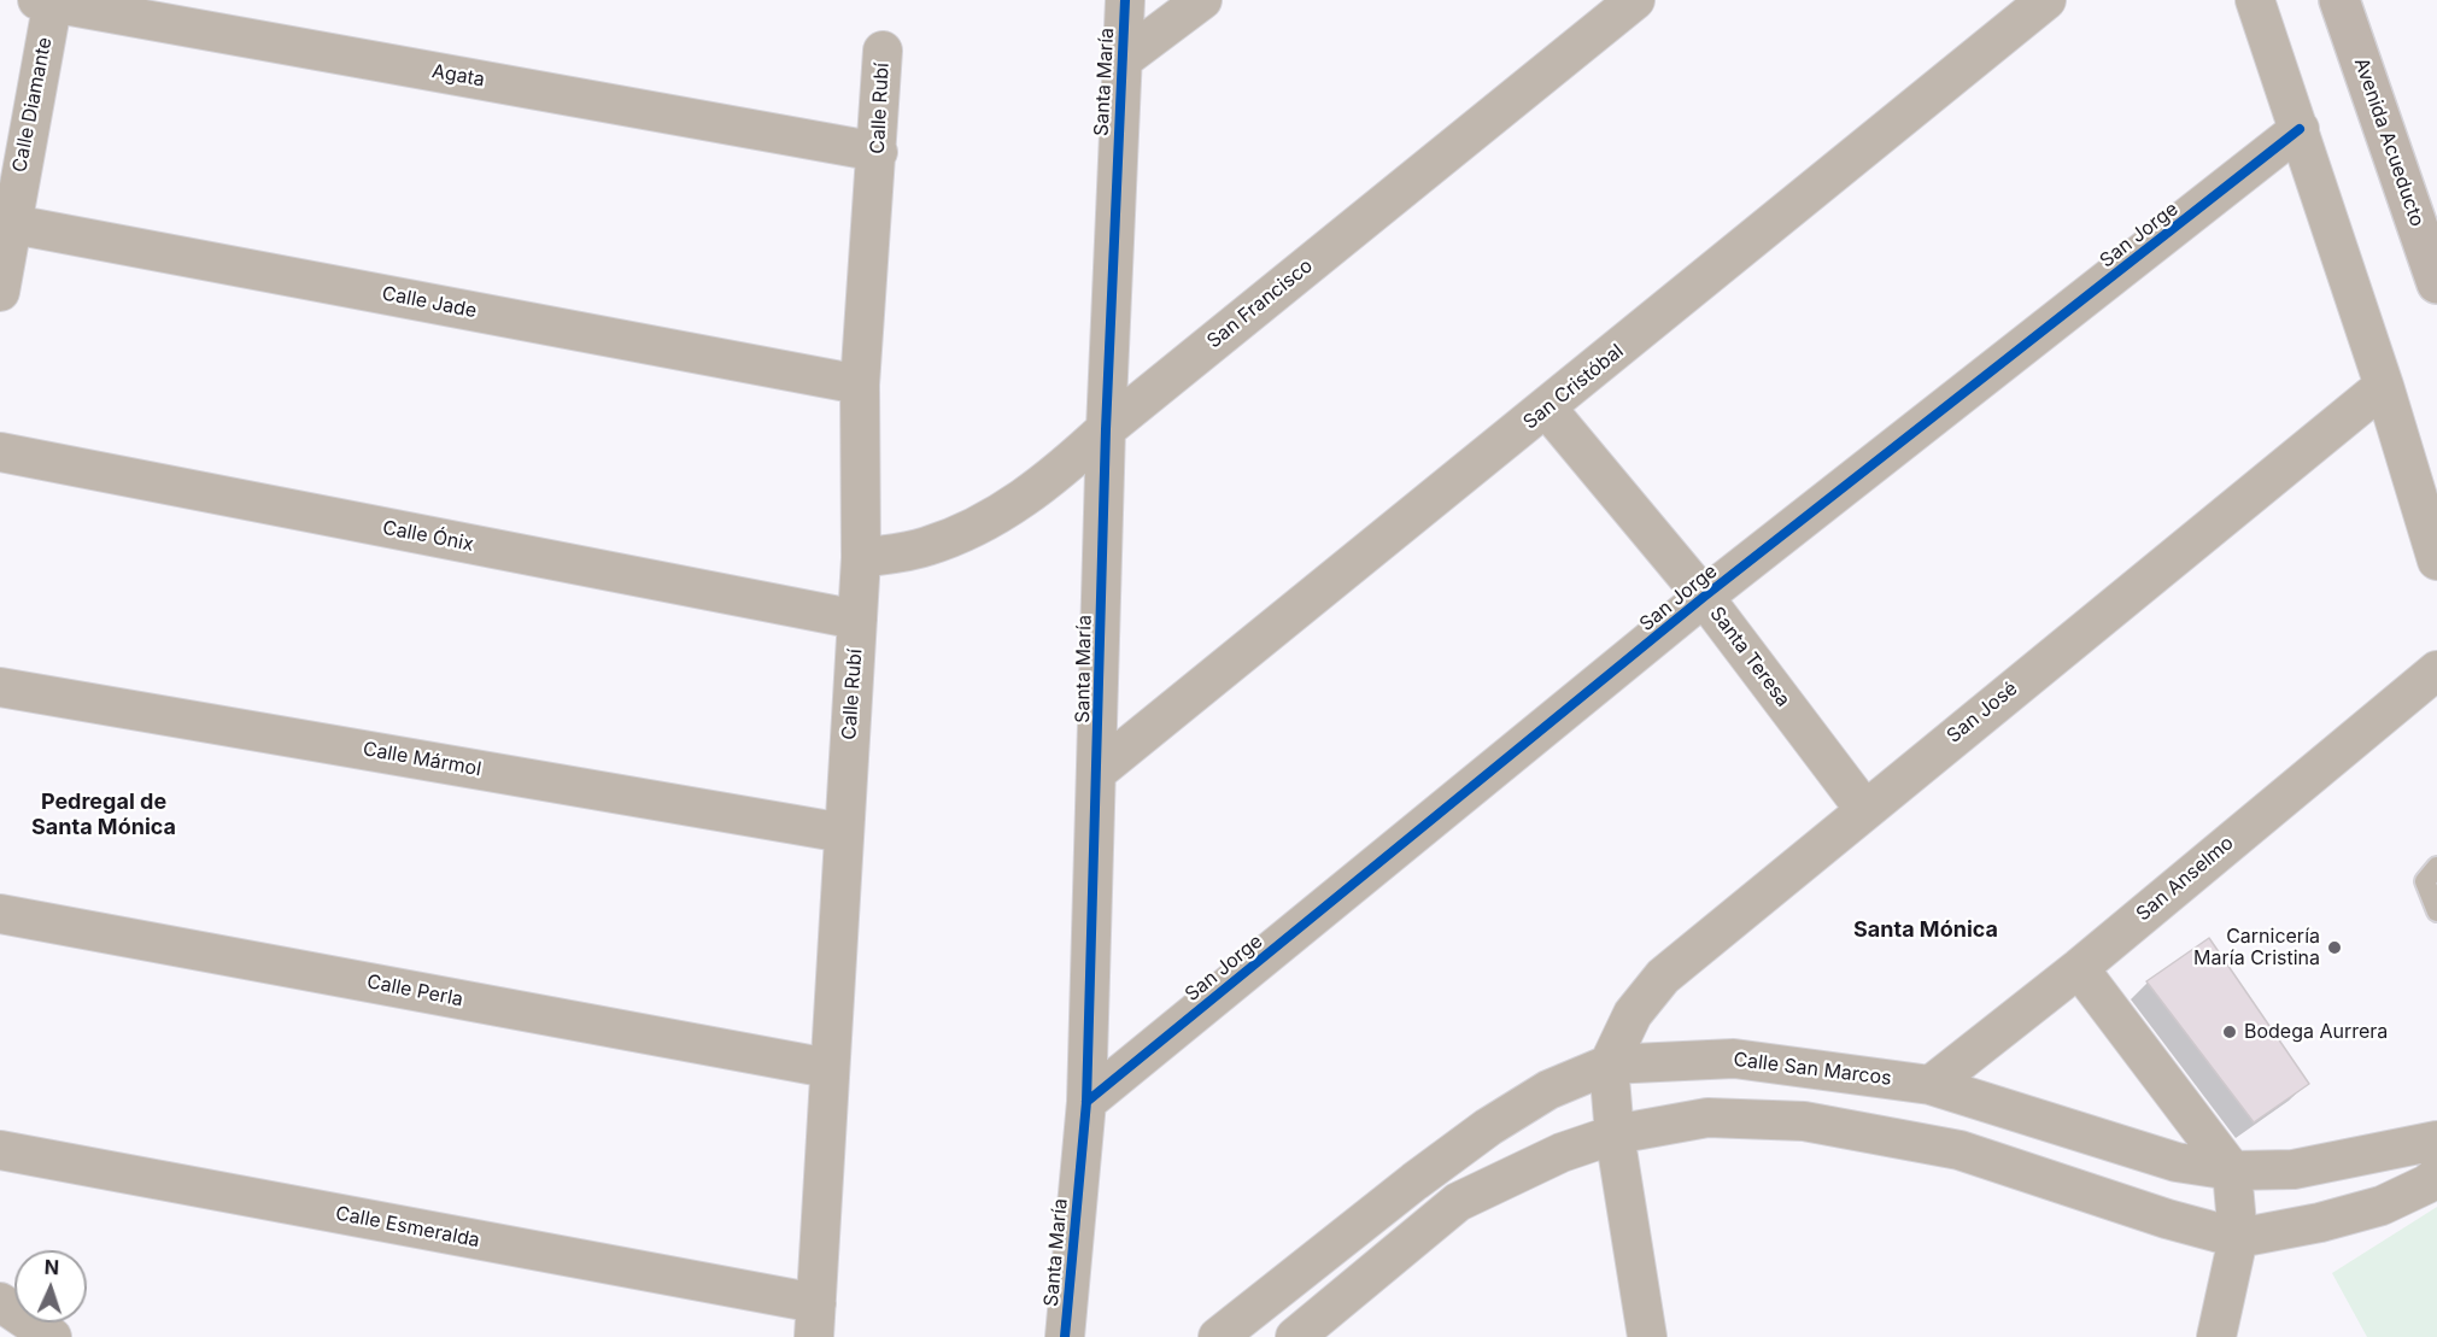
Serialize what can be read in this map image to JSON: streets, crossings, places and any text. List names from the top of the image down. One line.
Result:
{"streets":{"street":["Agata","Santa María","Calle Diamante","Calle Rubí","Avenida Acueducto","San Jorge","Calle Jade","San Francisco","San Cristóbal","Calle Ónix","Santa Teresa","San José","Calle Mármol","San Anselmo","Calle Perla","Calle San Marcos","Calle Esmeralda"]},"crossings":[["Agata","Calle Diamante"],["Agata","Calle Rubí"],["Santa María","San Jorge"],["Santa María","San Francisco"],["Santa María","San Cristóbal"],["Calle Diamante","Calle Jade"],["Calle Rubí","Calle Jade"],["Calle Rubí","San Francisco"],["Calle Rubí","Calle Ónix"],["Calle Rubí","Calle Mármol"],["Calle Rubí","Calle Perla"],["Calle Rubí","Calle Esmeralda"],["San Jorge","Santa Teresa"],["San Cristóbal","Santa Teresa"],["Santa Teresa","San José"],["San José","Calle San Marcos"],["San Anselmo","Calle San Marcos"]],"districts":["Pedregal de Santa Mónica","Santa Mónica"],"places":["Carnicería María Cristina","Bodega Aurrera"],"north":"top"}
